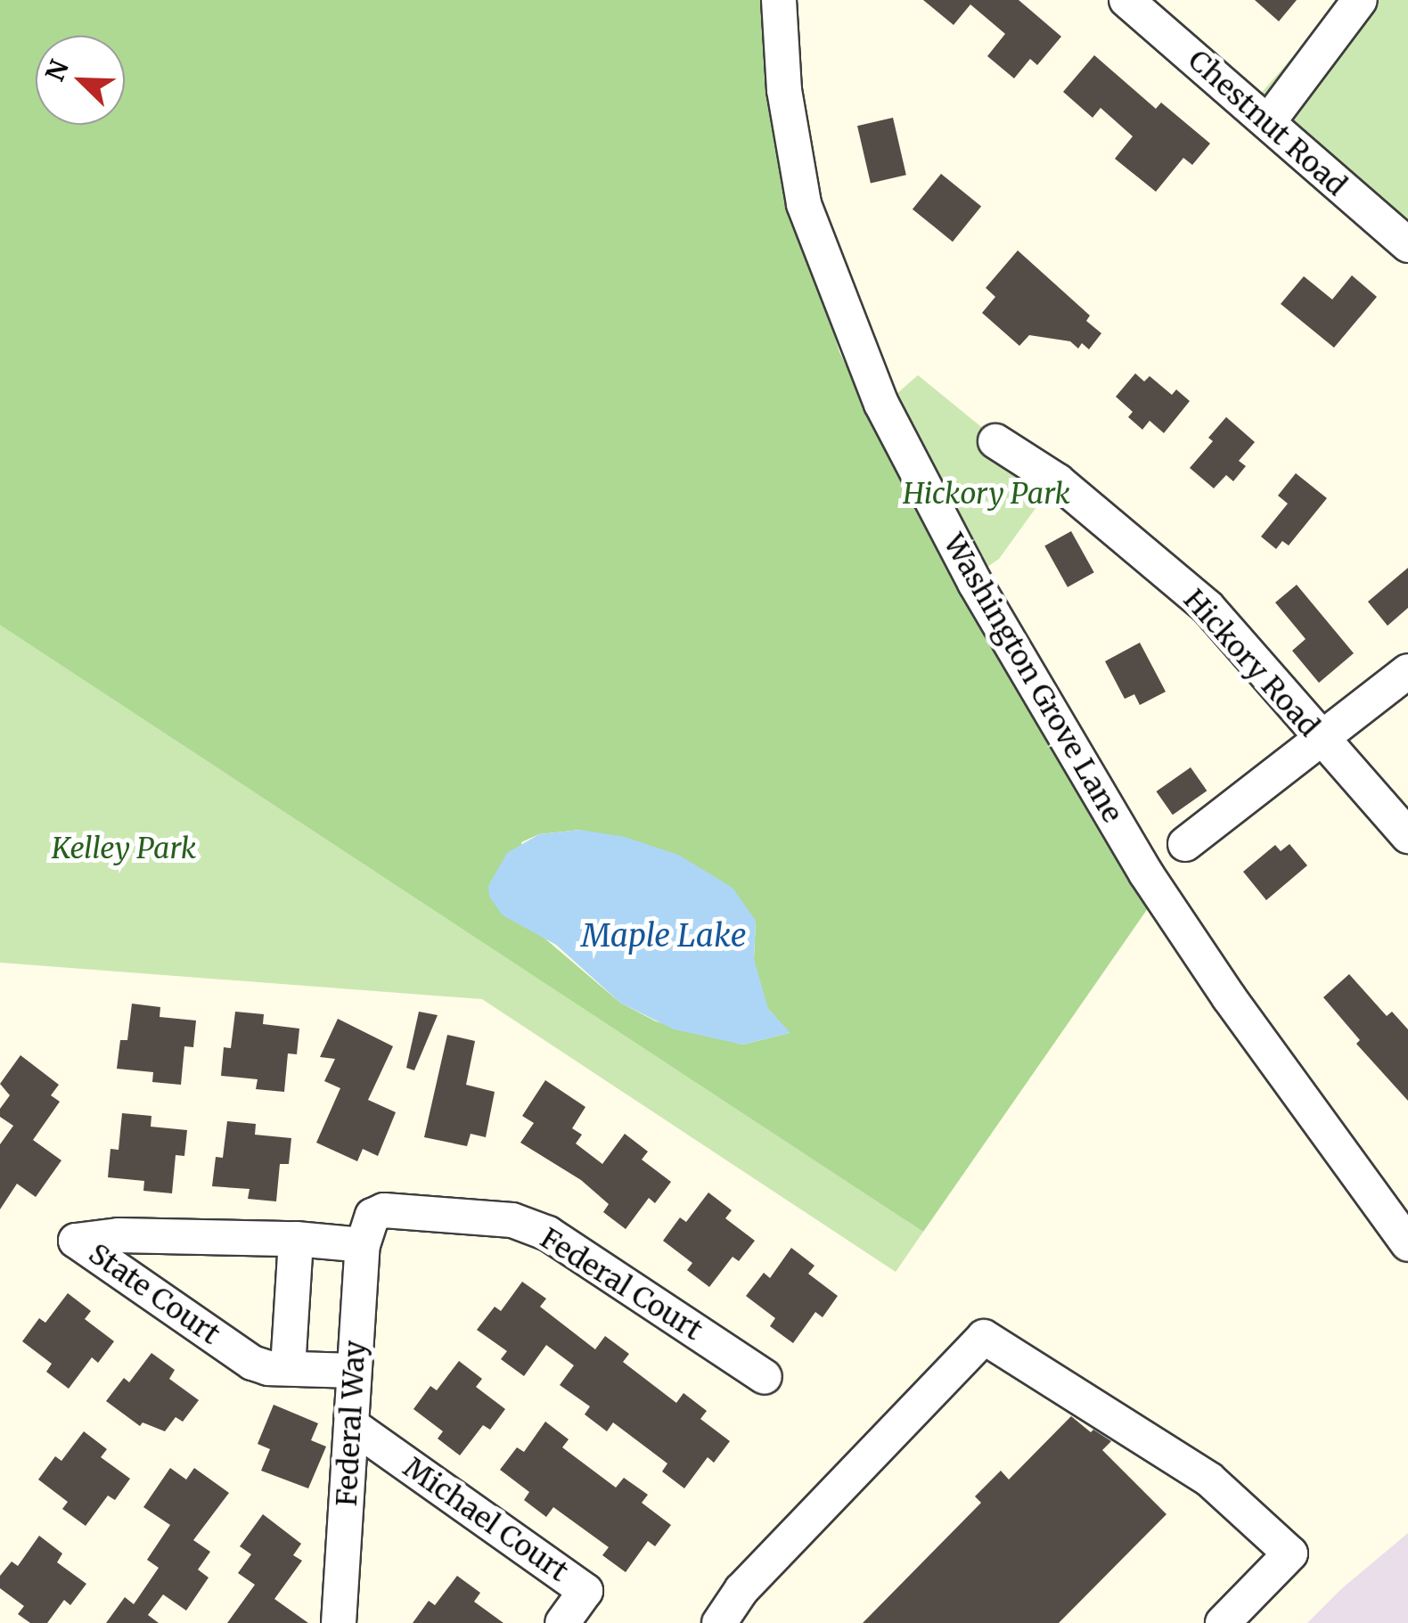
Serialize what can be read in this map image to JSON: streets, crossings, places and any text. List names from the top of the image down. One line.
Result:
{"streets":{"street":["Chestnut Road","Hickory Road","Washington Grove Lane","Federal Court","State Court","Federal Way","Michael Court"]},"crossings":[["Federal Court","State Court"],["Federal Court","Federal Way"],["State Court","Federal Way"],["Federal Way","Michael Court"]],"water":["Maple Lake"],"parks":["Hickory Park","Kelley Park"],"north":"top left"}
